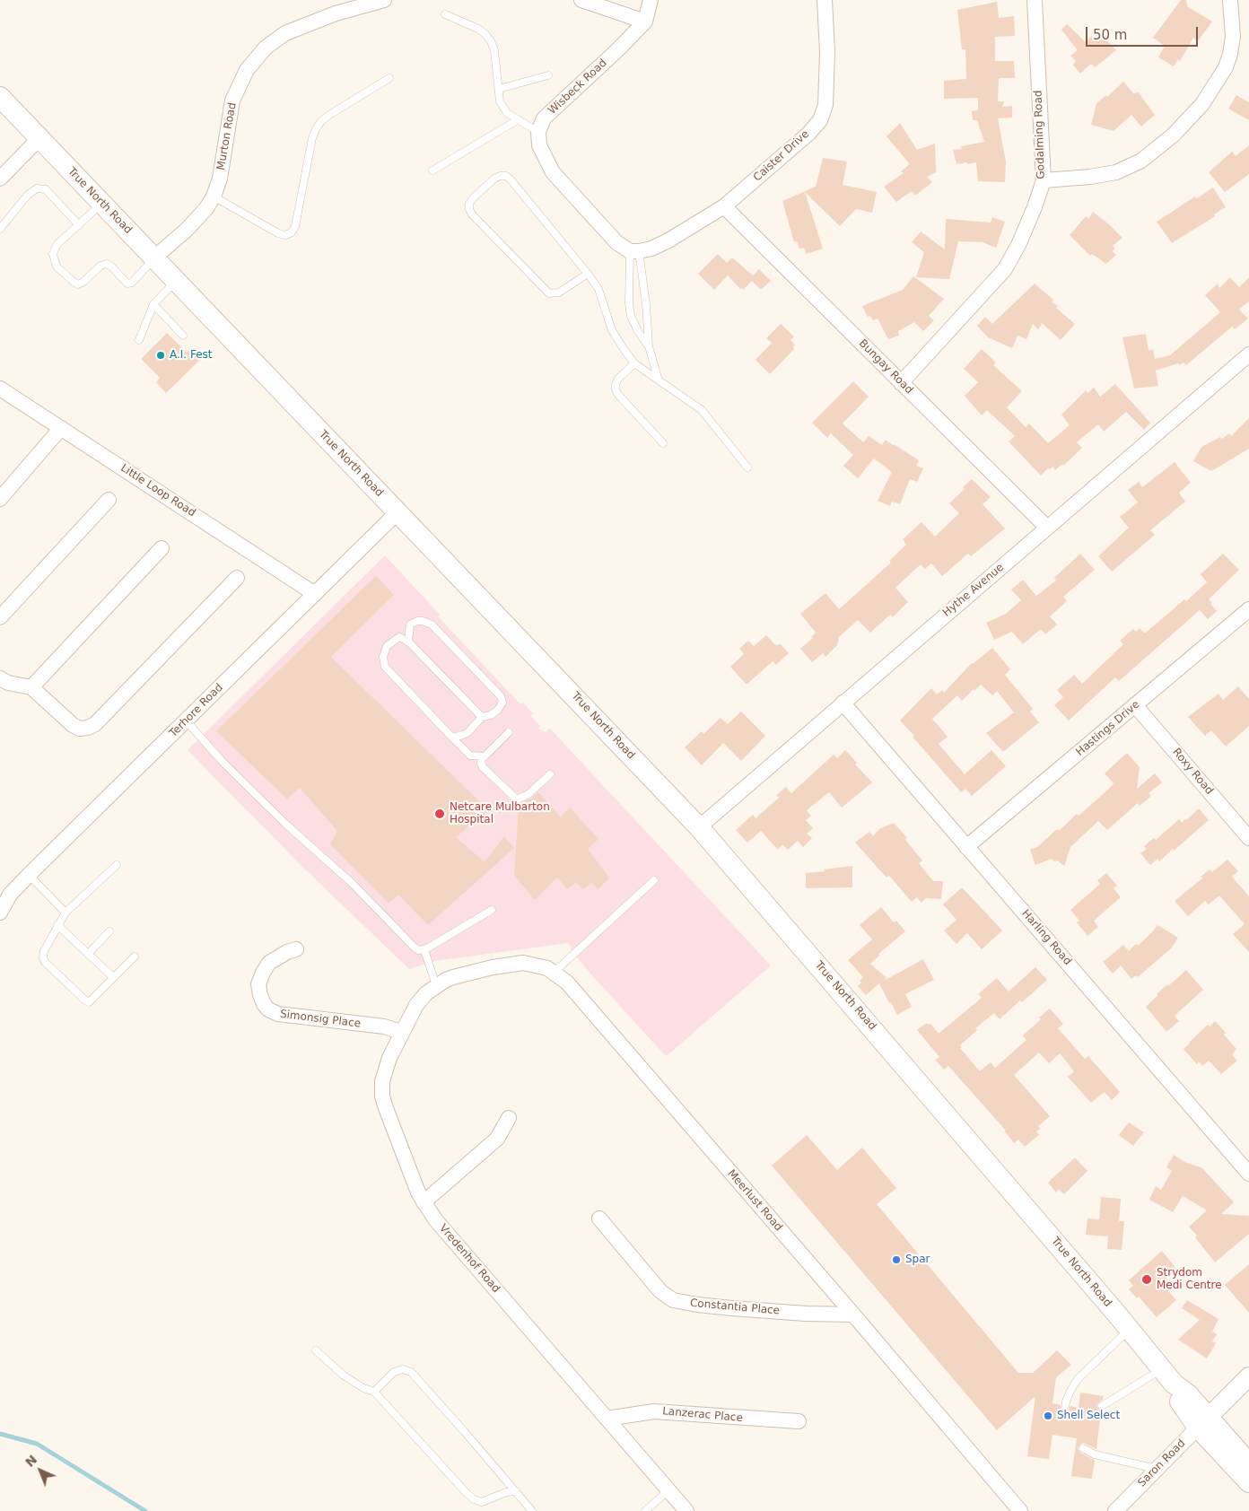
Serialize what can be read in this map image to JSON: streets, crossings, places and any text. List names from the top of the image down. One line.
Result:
{"streets":{"main road":["True North Road"],"street":["Wisbeck Road","Godalming Road","Murton Road","Caister Drive","Bungay Road","Little Loop Road","Hythe Avenue","Terhore Road","Hastings Drive","Roxy Road","Harling Road","Simonsig Place","Meerlust Road","Vredenhof Road","Constantia Place","Lanzerac Place","Saron Road"]},"crossings":[["Godalming Road","Bungay Road"],["Murton Road","True North Road"],["Caister Drive","Bungay Road"],["True North Road","Hythe Avenue"],["True North Road","Terhore Road"],["True North Road","Saron Road"],["Bungay Road","Hythe Avenue"],["Little Loop Road","Terhore Road"],["Hythe Avenue","Harling Road"],["Hastings Drive","Roxy Road"],["Hastings Drive","Harling Road"],["Simonsig Place","Vredenhof Road"],["Meerlust Road","Vredenhof Road"],["Meerlust Road","Constantia Place"],["Vredenhof Road","Lanzerac Place"]],"places":["A.I. Fest","Netcare Mulbarton Hospital","Spar","Strydom Medi Centre","Shell Select"],"scale_bar":"50 m","north":"top left"}
